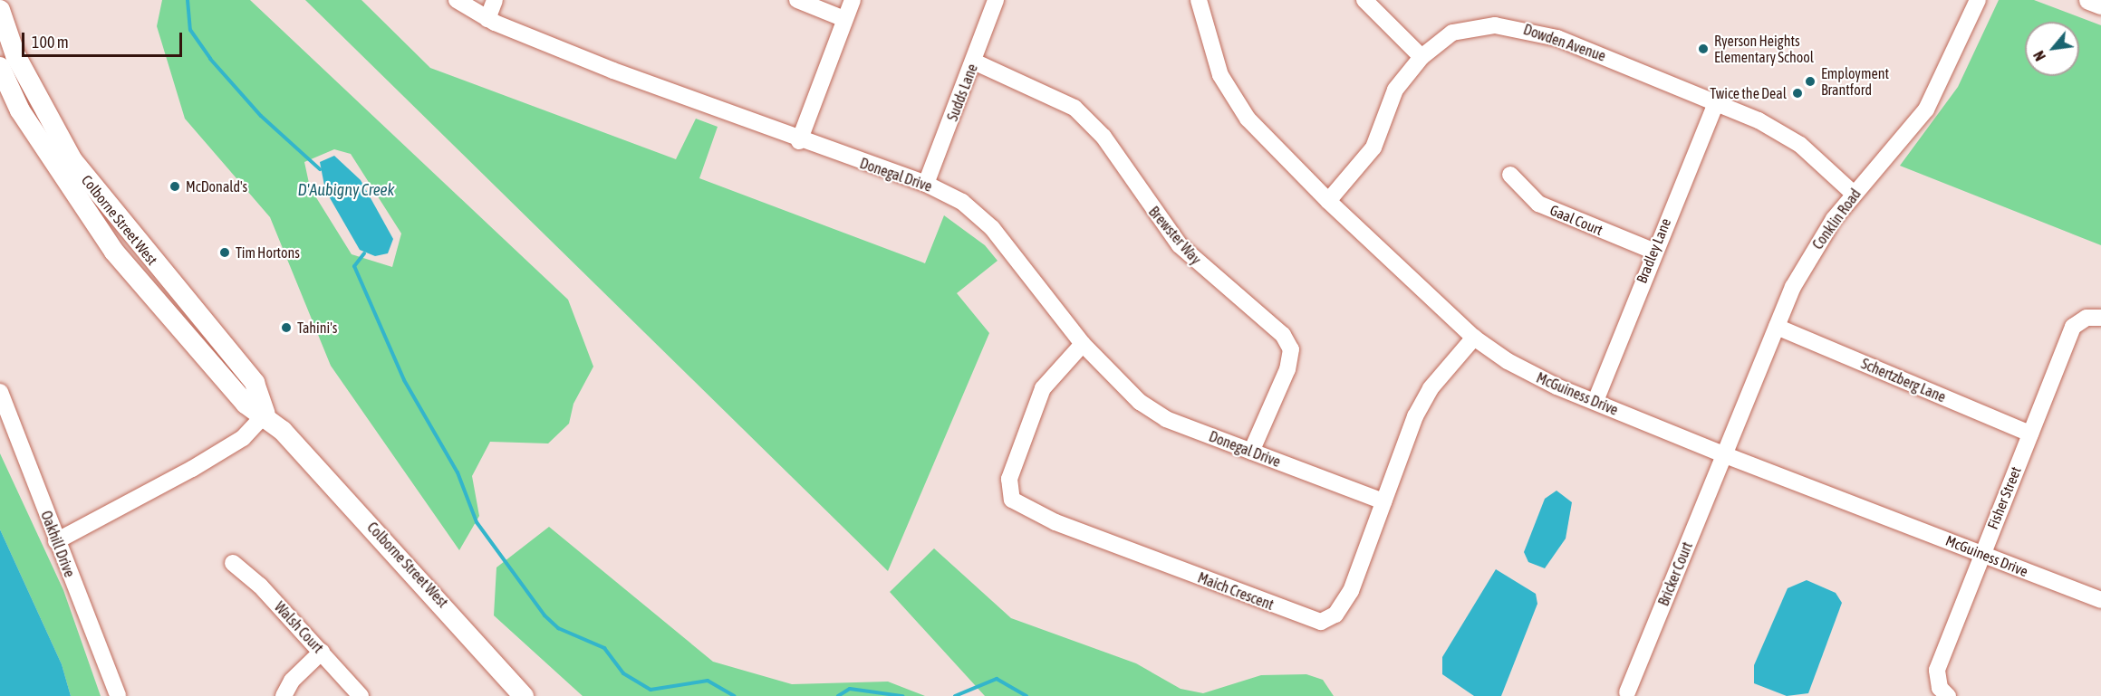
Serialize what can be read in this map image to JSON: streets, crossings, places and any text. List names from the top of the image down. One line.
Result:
{"streets":{"main road":["Colborne Street West"],"street":["Dowden Avenue","Sudds Lane","Donegal Drive","Conklin Road","Gaal Court","Brewster Way","Bradley Lane","Schertzberg Lane","McGuiness Drive","Fisher Street","Oakhill Drive","Bricker Court","Maich Crescent","Walsh Court"]},"crossings":[["Dowden Avenue","Conklin Road"],["Dowden Avenue","Bradley Lane"],["Dowden Avenue","McGuiness Drive"],["Sudds Lane","Donegal Drive"],["Sudds Lane","Brewster Way"],["Donegal Drive","Brewster Way"],["Donegal Drive","Maich Crescent"],["Conklin Road","Schertzberg Lane"],["Conklin Road","McGuiness Drive"],["Conklin Road","Bricker Court"],["Gaal Court","Bradley Lane"],["Bradley Lane","McGuiness Drive"],["Schertzberg Lane","Fisher Street"],["McGuiness Drive","Fisher Street"],["McGuiness Drive","Bricker Court"],["McGuiness Drive","Maich Crescent"]],"water":["D'Aubigny Creek"],"places":["Ryerson Heights Elementary School","Employment Brantford","Twice the Deal","McDonald's","Tim Hortons","Tahini's"],"scale_bar":"100 m","north":"bottom left"}
